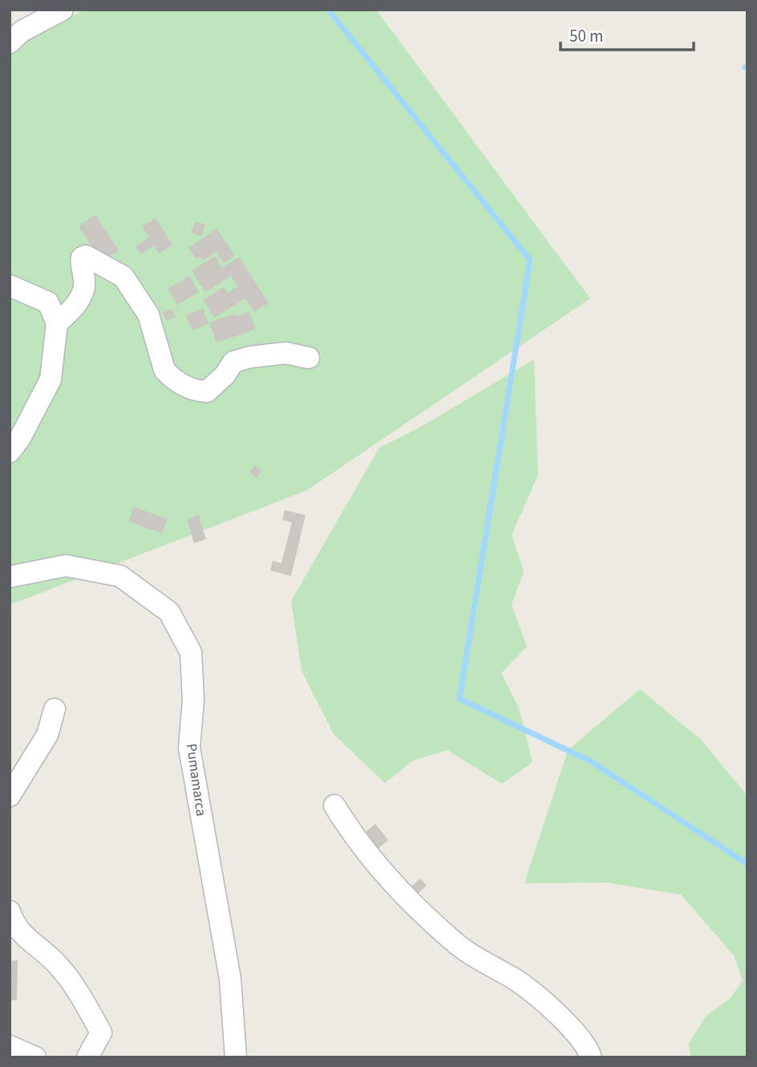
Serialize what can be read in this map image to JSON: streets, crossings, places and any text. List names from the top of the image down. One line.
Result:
{"streets":{"street":["Pumamarca"]},"scale_bar":"50 m"}
